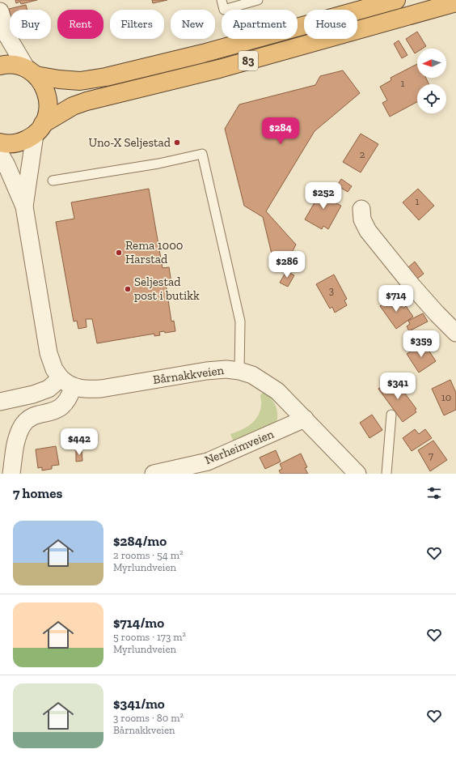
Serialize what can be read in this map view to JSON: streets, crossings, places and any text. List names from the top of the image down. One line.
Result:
{"streets":{"highway":["83"],"street":["Bårnakkveien","Nerheimveien"]},"crossings":[["Bårnakkveien","Nerheimveien"]],"places":["Uno-X Seljestad","Rema 1000 Harstad","Seljestad post i butikk"],"house_numbers":["1","2","1","3","10","7"],"north":"left","page":{"chip":["Buy","Rent","Filters","New","Apartment","House"],"price":["$284","$252","$286","$714","$359","$341","$442"],"heading":"7 homes","list":[{"name":"$284/mo","note":"2 rooms · 54 m² · Myrlundveien"},{"name":"$714/mo","note":"5 rooms · 173 m² · Myrlundveien"},{"name":"$341/mo","note":"3 rooms · 80 m² · Bårnakkveien"}]}}
